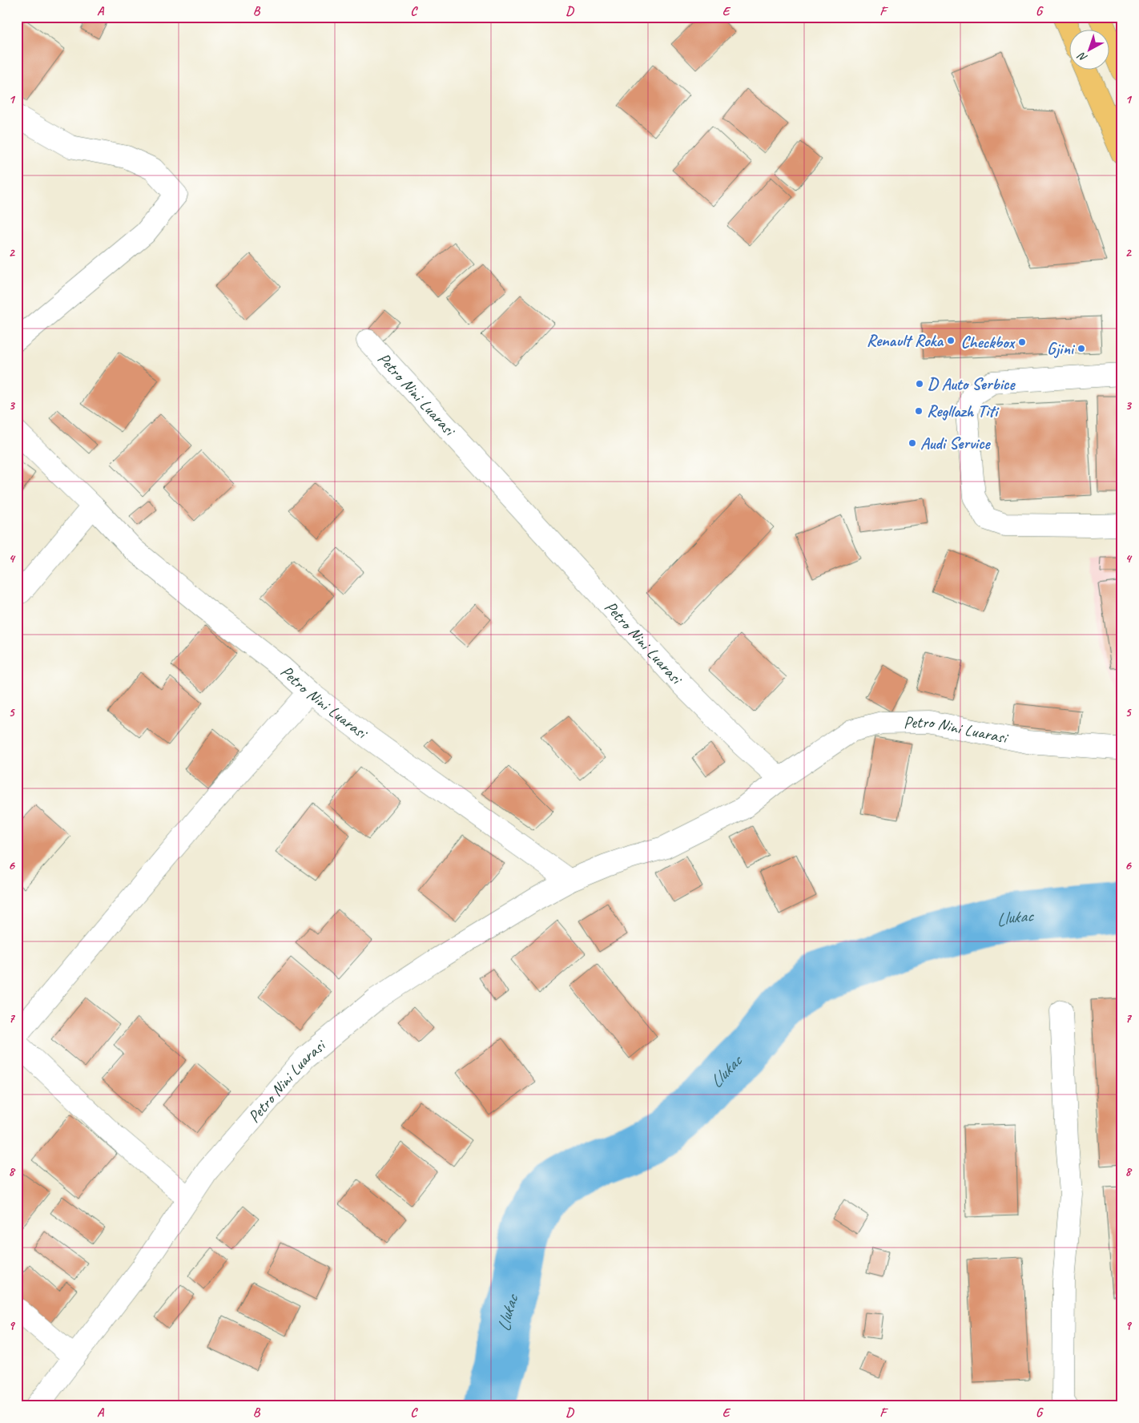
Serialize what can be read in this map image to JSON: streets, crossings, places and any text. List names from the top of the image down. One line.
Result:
{"streets":{"street":["Petro Nini Luarasi"]},"water":["Llukac"],"places":["Renault Roka","Checkbox","Gjini","D Auto Serbice","Regllazh Titi","Audi Service"],"north":"bottom left","grid":{"columns":["A","B","C","D","E","F","G"],"rows":["1","2","3","4","5","6","7","8","9"]}}
